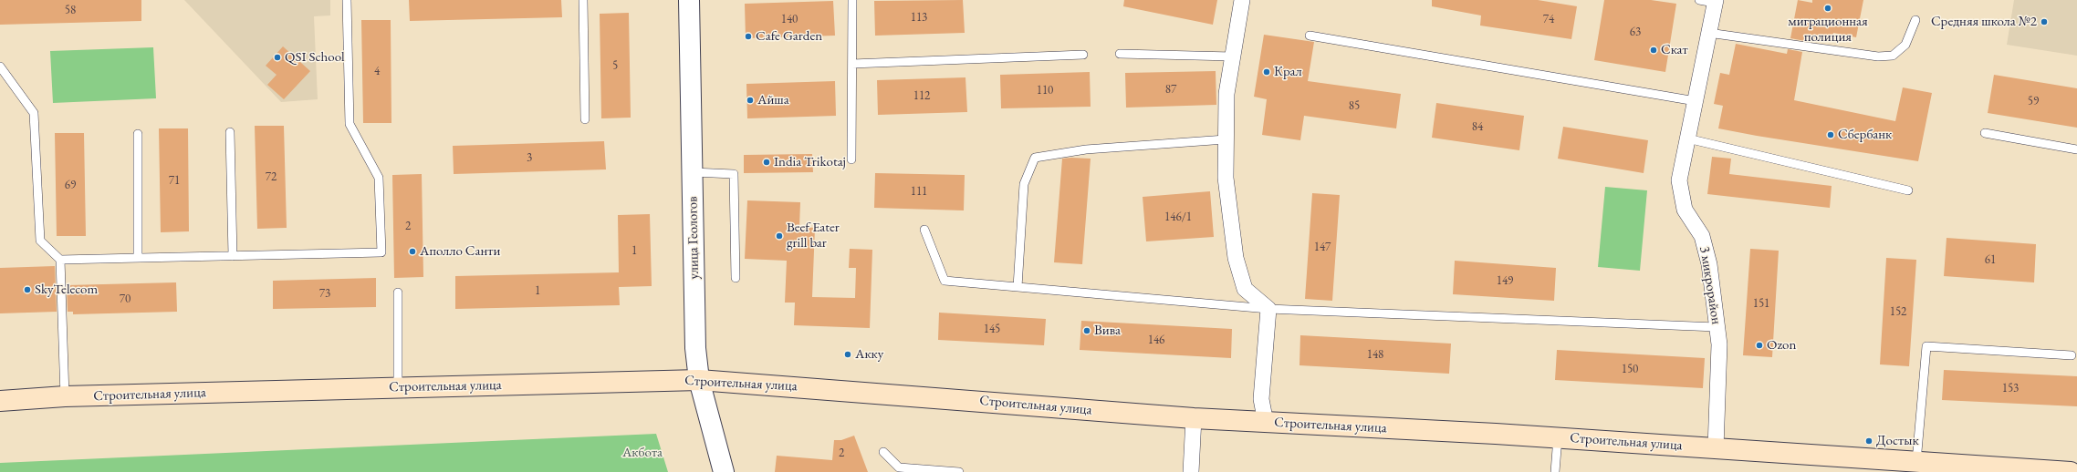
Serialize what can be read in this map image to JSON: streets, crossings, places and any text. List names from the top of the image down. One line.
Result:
{"streets":{"main road":["Строительная улица"],"street":["улица Геологов","3 микрорайон"]},"crossings":[["улица Геологов","Строительная улица"],["3 микрорайон","Строительная улица"]],"parks":["Акбота"],"places":["миграционная полиция","Средняя школа №2","Cafe Garden","Скат","QSI School","Крал","Айша","Сбербанк","India Trikotaj","Beef Eater grill bar","Аполло Санти","SkyTelecom","Вива","Ozon","Акку","Достык"],"house_numbers":["58","113","140","74","63","5","4","87","110","112","59","85","84","3","72","71","69","111","146/1","2","147","1","61","149","1","73","70","151","152","145","146","148","150","153","2"]}
